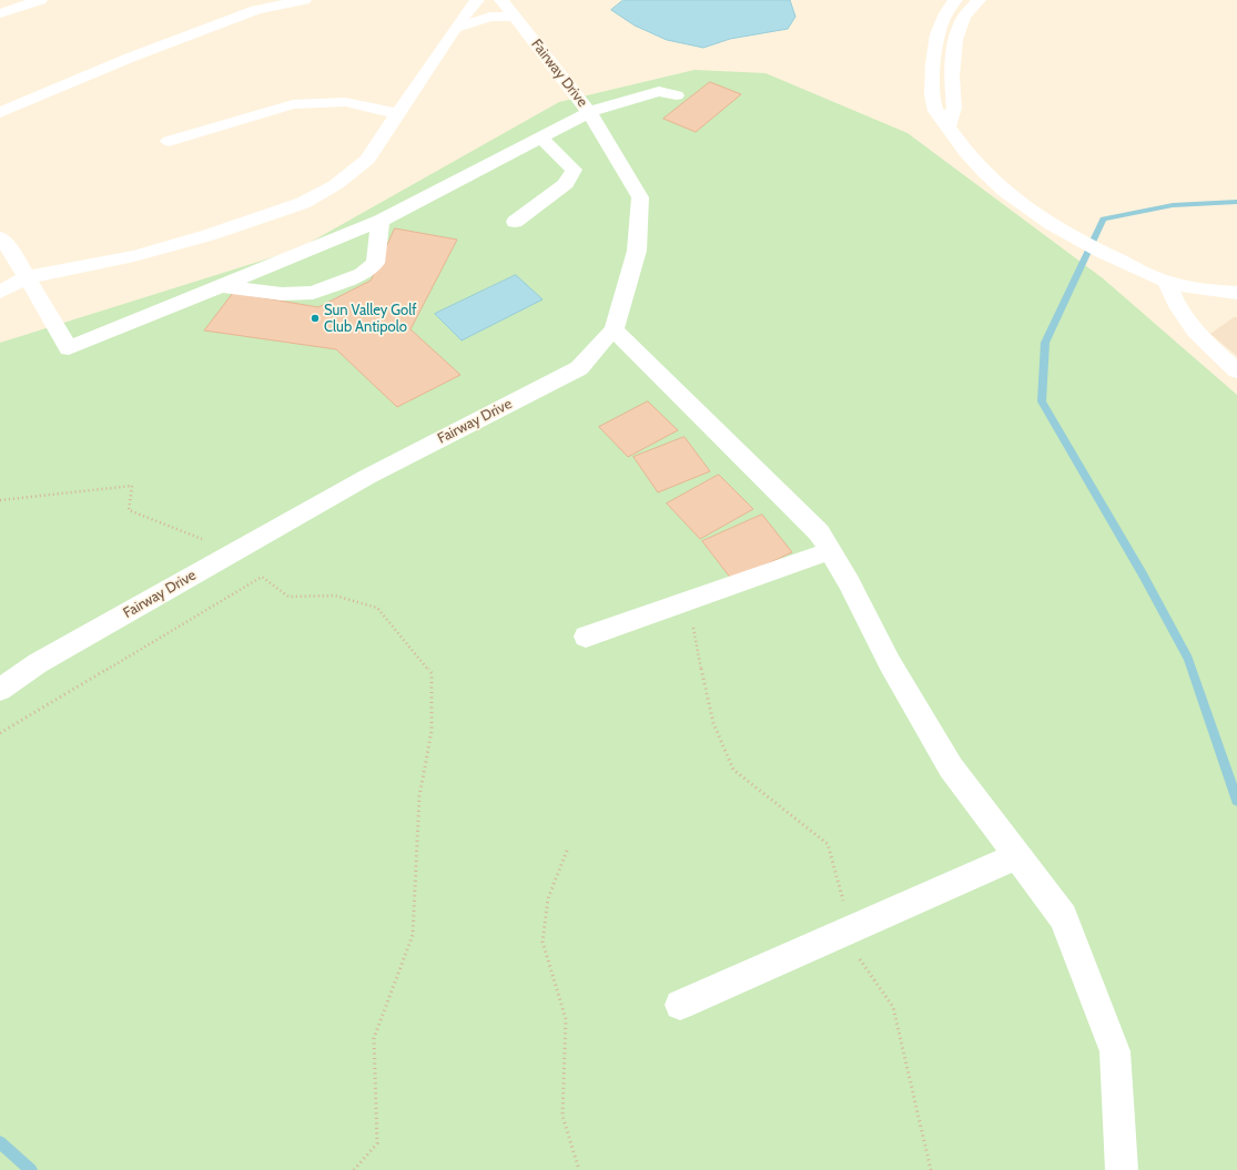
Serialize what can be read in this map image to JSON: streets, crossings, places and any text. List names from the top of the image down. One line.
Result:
{"streets":{"street":["Fairway Drive"]},"places":["Sun Valley Golf Club Antipolo"]}
